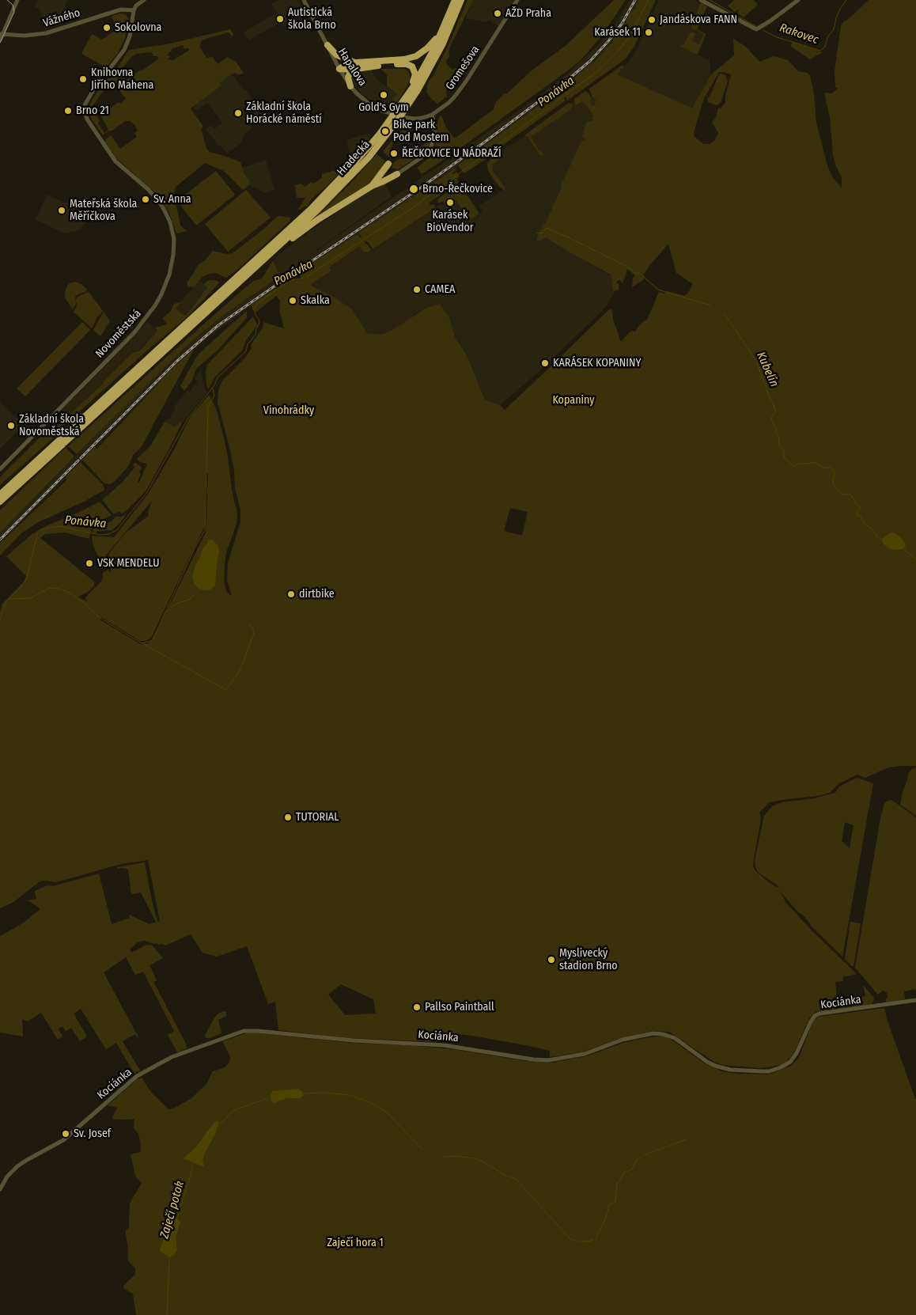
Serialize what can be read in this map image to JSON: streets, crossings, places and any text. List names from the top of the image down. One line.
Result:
{"streets":{"highway":["Hradecká"],"street":["Vážného","Hapalova","Gromešova","Novoměstská","Kociánka"]},"crossings":[["Vážného","Novoměstská"],["Hapalova","Gromešova"]],"water":["Rakovec","Ponávka","Kubelín","Zaječí potok"],"parks":["Kopaniny","Vinohrádky","Zaječí hora 1"],"places":["AŽD Praha","Autistická škola Brno","Jandáskova FANN","Sokolovna","Karásek 11","Knihovna Jiřího Mahena","Gold's Gym","Brno 21","Základní škola Horácké náměstí","Bike park Pod Mostem","ŘEČKOVICE U NÁDRAŽÍ","Brno-Řečkovice","Sv. Anna","Karásek BioVendor","Mateřská škola Měříčkova","CAMEA","Skalka","KARÁSEK KOPANINY","Základní škola Novoměstská","VSK MENDELU","dirtbike","TUTORIAL","Myslivecký stadion Brno","Pallso Paintball","Sv. Josef"]}
